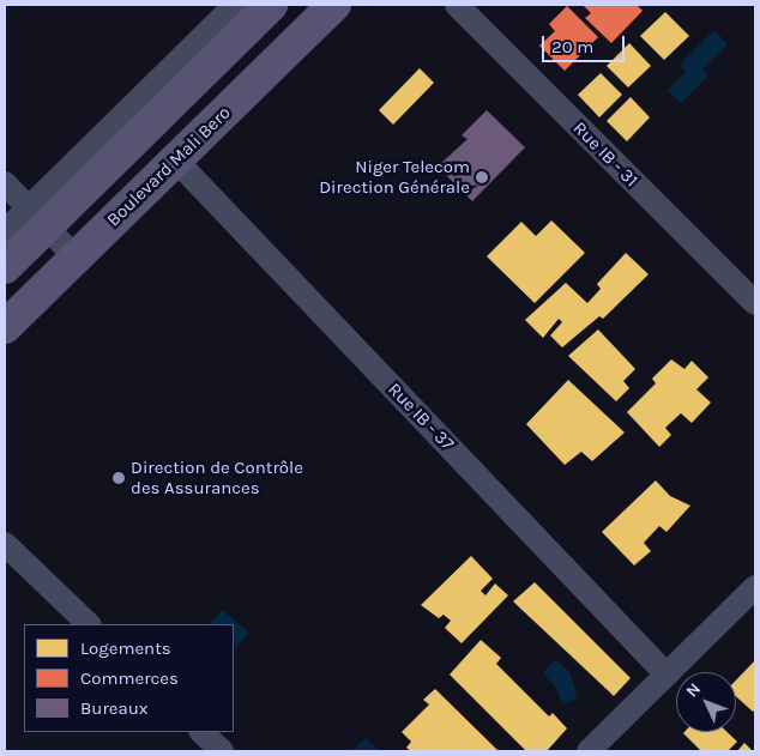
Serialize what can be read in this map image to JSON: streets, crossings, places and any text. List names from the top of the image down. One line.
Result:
{"streets":{"main road":["Boulevard Mali Bero"],"street":["Rue IB - 31","Rue IB - 37"]},"crossings":[["Boulevard Mali Bero","Rue IB - 37"]],"places":["Niger Telecom Direction Générale","Direction de Contrôle des Assurances"],"legend":["Logements","Commerces","Bureaux"],"scale_bar":"20 m","north":"top left"}
